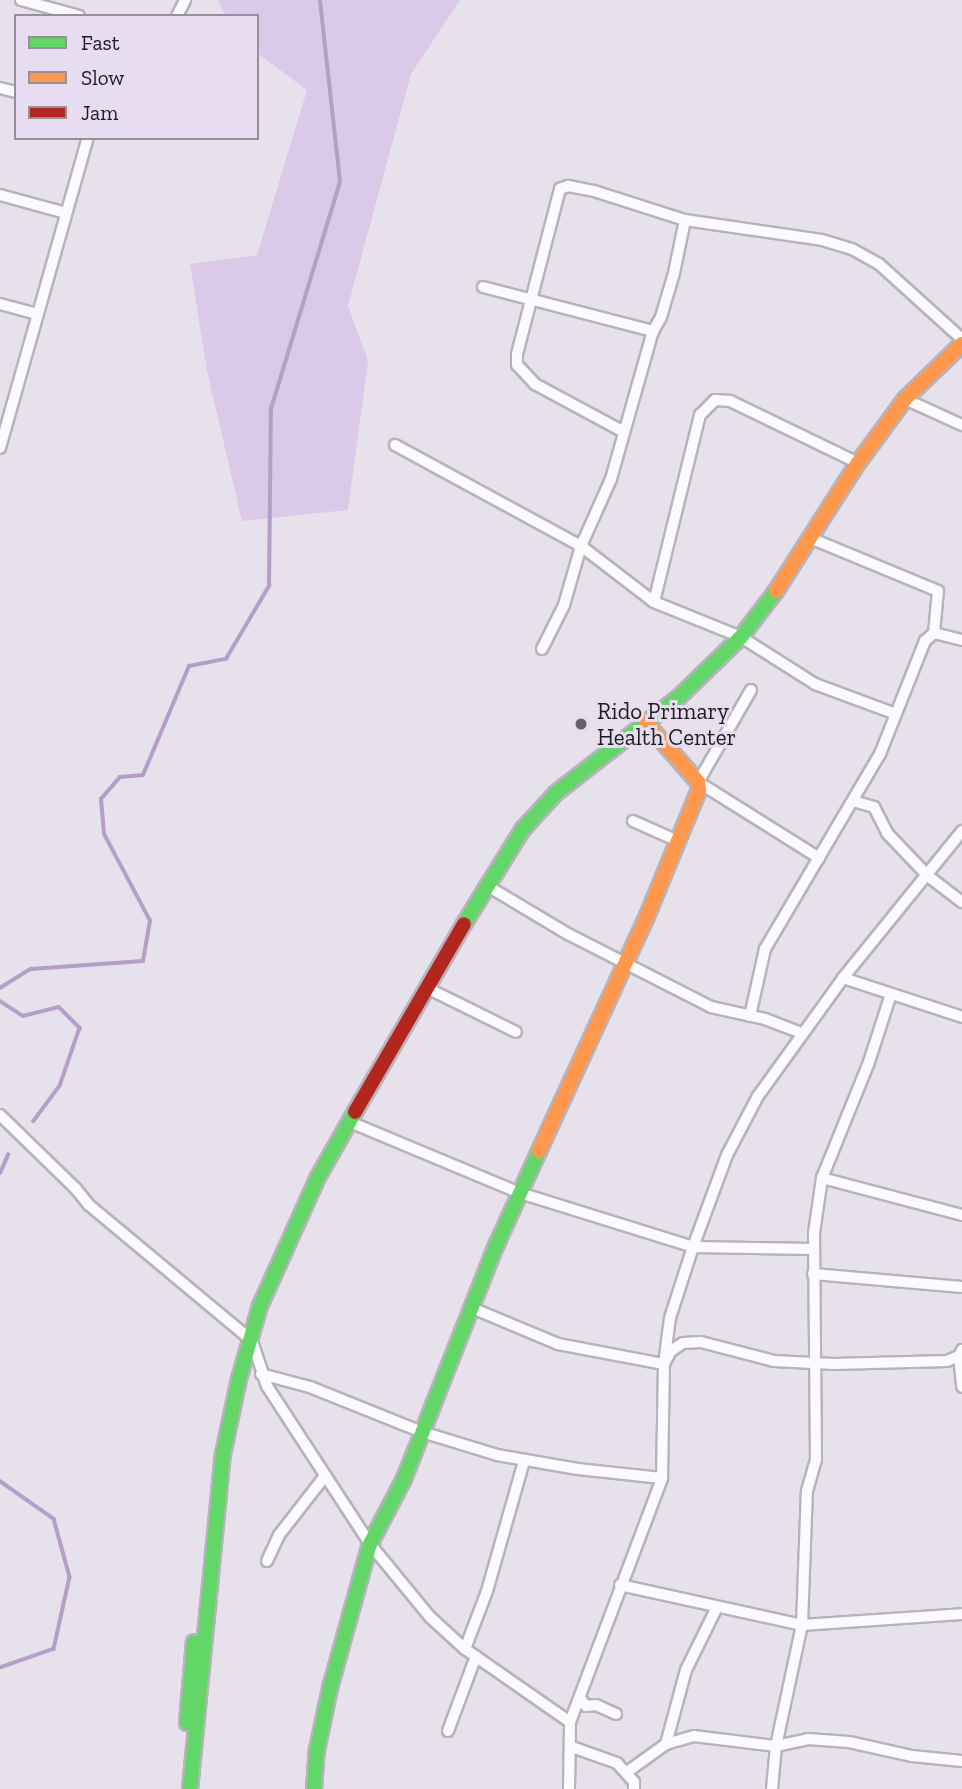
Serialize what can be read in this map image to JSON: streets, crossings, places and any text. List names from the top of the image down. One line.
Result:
{"places":["Rido Primary Health Center"],"legend":["Fast","Slow","Jam"]}
